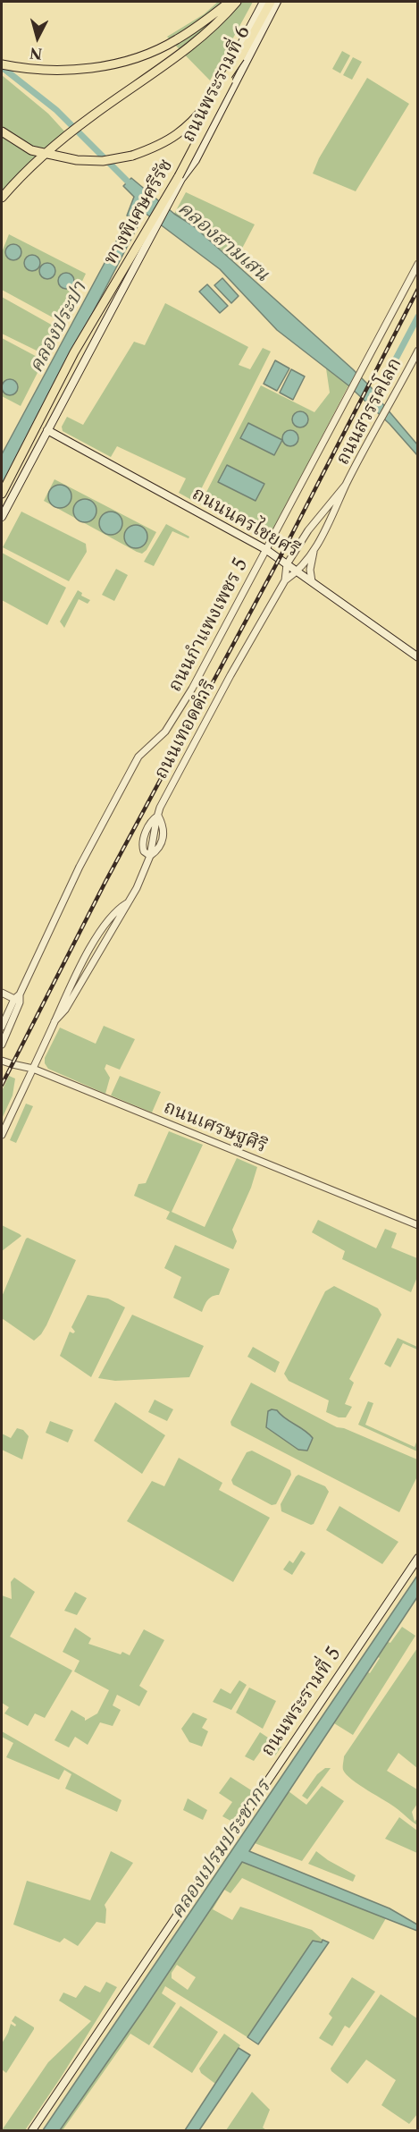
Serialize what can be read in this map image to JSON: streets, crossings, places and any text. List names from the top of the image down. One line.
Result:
{"streets":{"highway":["ทางพิเศษศรีรัช"],"main road":["ถนนพระรามที่ 6","ถนนนครไชยศรี","ถนนพระรามที่ 5"],"street":["ถนนสวรรคโลก","ถนนกำแพงเพชร 5","ถนนเทอดดำริ","ถนนเศรษฐศิริ"]},"crossings":[["ถนนพระรามที่ 6","ถนนนครไชยศรี"],["ถนนสวรรคโลก","ถนนนครไชยศรี"],["ถนนสวรรคโลก","ถนนเทอดดำริ"],["ถนนนครไชยศรี","ถนนกำแพงเพชร 5"],["ถนนนครไชยศรี","ถนนเทอดดำริ"]],"water":["คลองสามเสน","คลองประปา","คลองเปรมประชากร"],"north":"bottom"}
